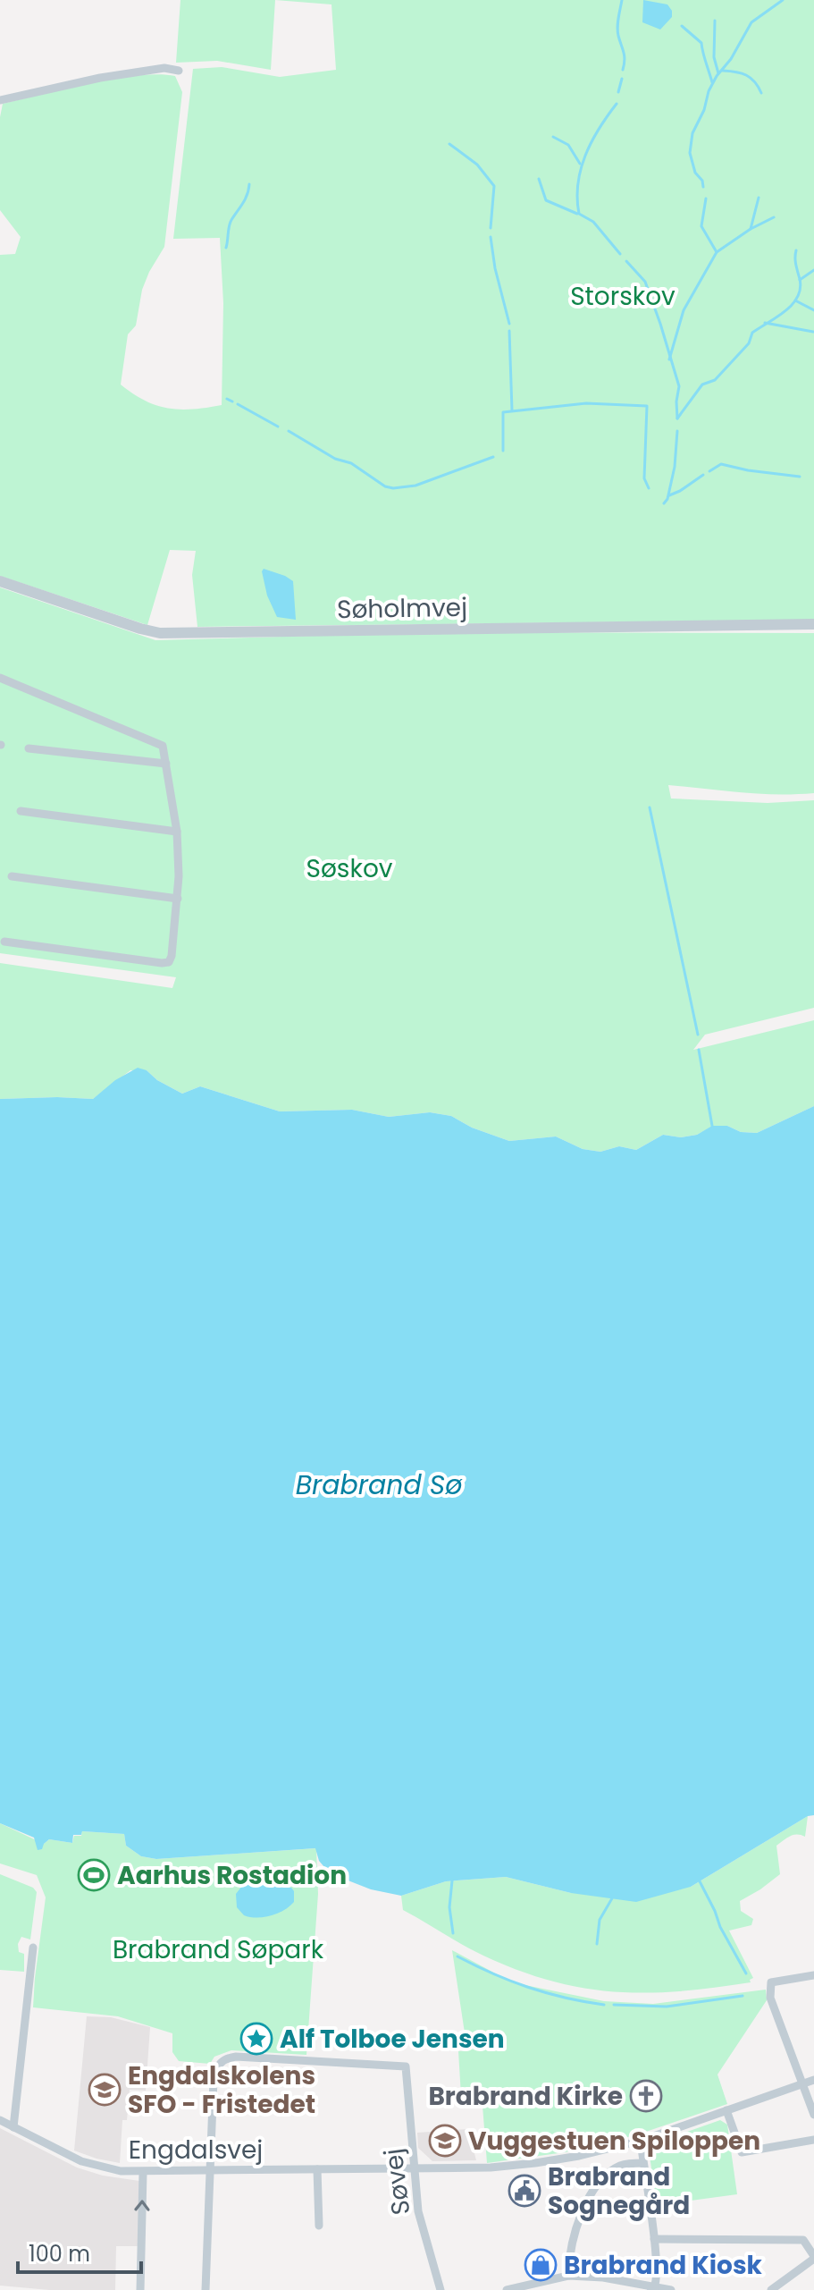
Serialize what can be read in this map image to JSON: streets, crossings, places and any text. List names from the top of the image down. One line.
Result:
{"streets":{"street":["Søholmvej","Engdalsvej","Søvej"]},"crossings":[["Engdalsvej","Søvej"]],"water":["Brabrand Sø"],"parks":["Storskov","Søskov","Brabrand Søpark"],"places":{"sports":["Aarhus Rostadion"],"place":["Alf Tolboe Jensen"],"school or university":["Engdalskolens SFO - Fristedet","Vuggestuen Spiloppen"],"church":["Brabrand Kirke"],"public building":["Brabrand Sognegård"],"shop":["Brabrand Kiosk"]},"scale_bar":"100 m"}
